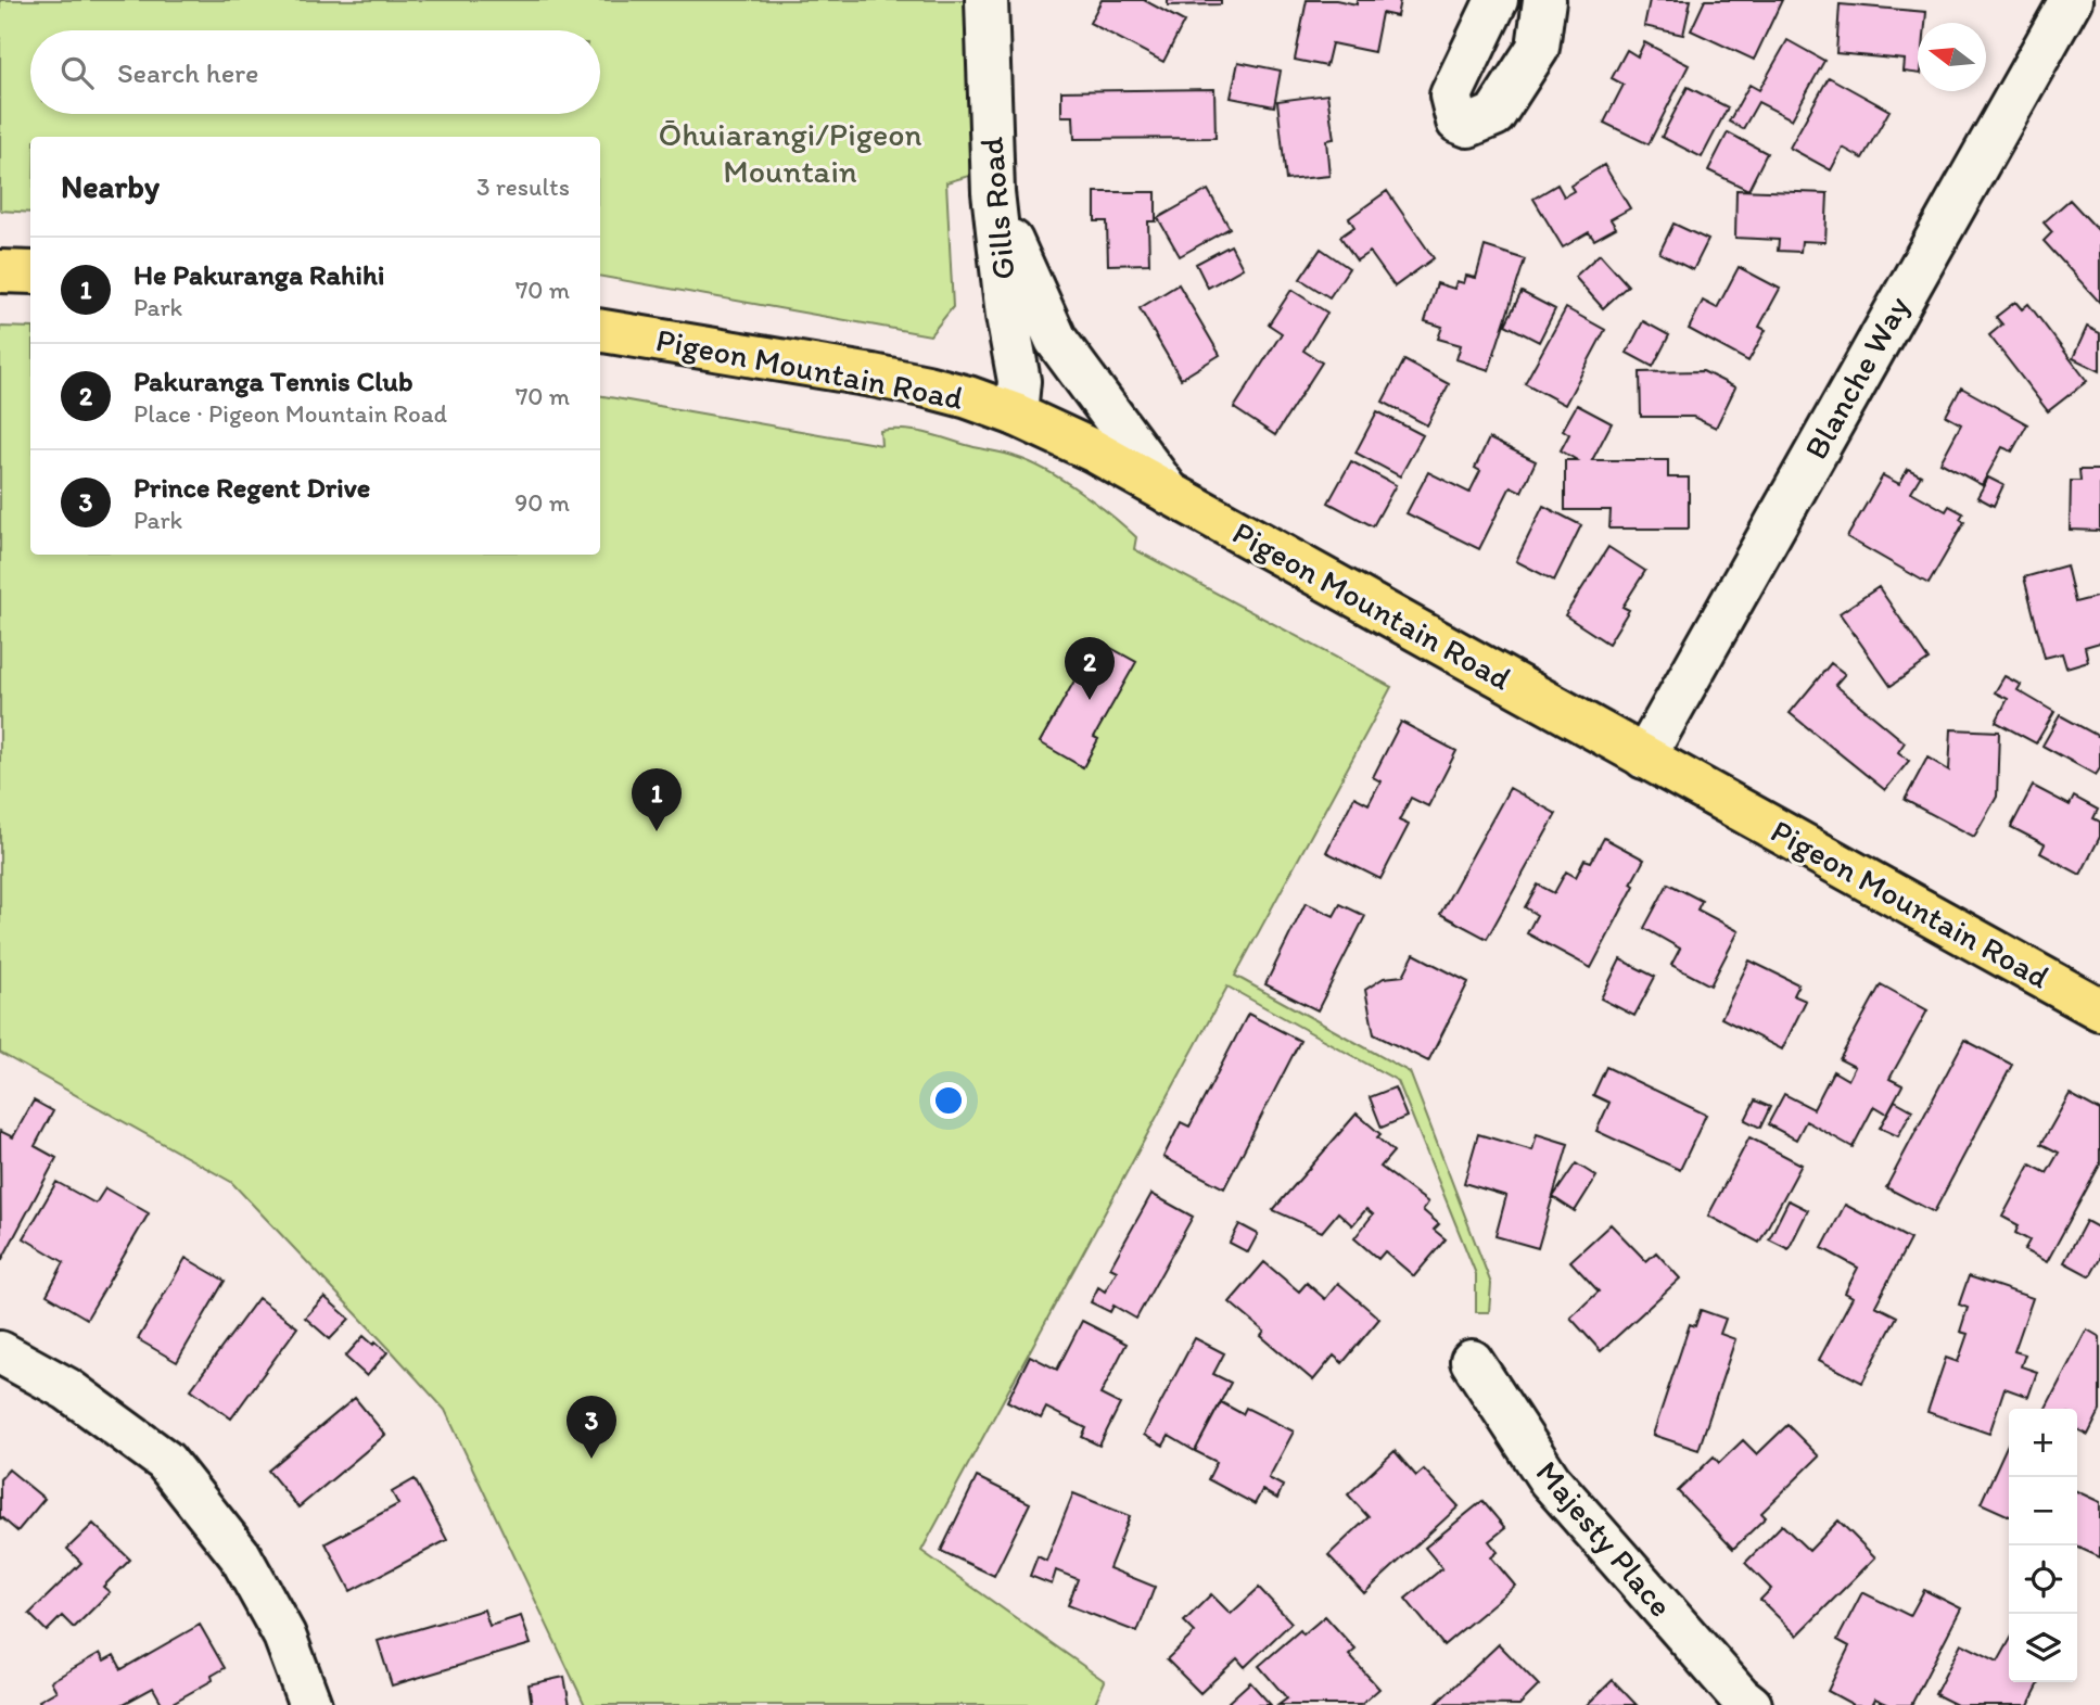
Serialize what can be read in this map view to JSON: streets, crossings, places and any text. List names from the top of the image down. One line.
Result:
{"streets":{"main road":["Pigeon Mountain Road"],"street":["Gills Road","Blanche Way","Majesty Place"]},"crossings":[["Gills Road","Pigeon Mountain Road"],["Pigeon Mountain Road","Blanche Way"]],"parks":["Ōhuiarangi/Pigeon Mountain"],"north":"left","page":{"search":"Search here","heading":["Nearby","3 results"],"list":[{"mark":"1","name":"He Pakuranga Rahihi","note":"Park","value":"70 m"},{"mark":"2","name":"Pakuranga Tennis Club","note":"Place · Pigeon Mountain Road","value":"70 m"},{"mark":"3","name":"Prince Regent Drive","note":"Park","value":"90 m"}],"pins":["2","1","3"],"map_buttons":["+","−"]}}
